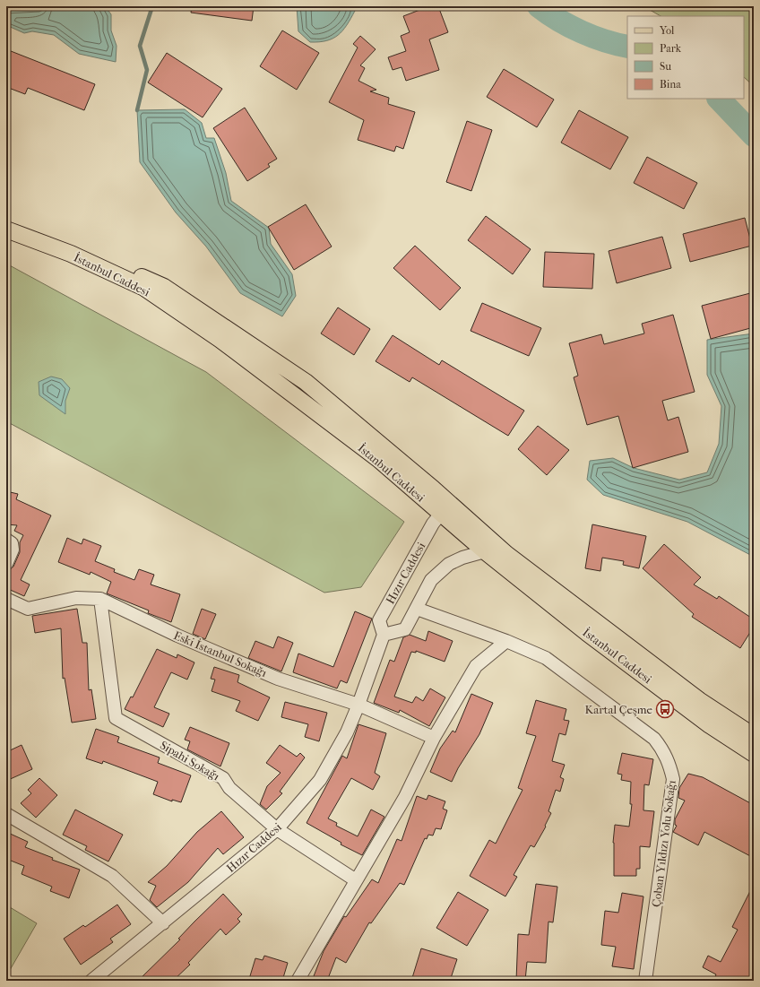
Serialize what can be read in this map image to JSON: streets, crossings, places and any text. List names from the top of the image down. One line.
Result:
{"streets":{"main road":["İstanbul Caddesi"],"street":["Hızır Caddesi","Eski İstanbul Sokağı","Sipahi Sokağı","Çoban Yıldızı Yolu Sokağı"]},"crossings":[["İstanbul Caddesi","Hızır Caddesi"],["Hızır Caddesi","Eski İstanbul Sokağı"],["Hızır Caddesi","Sipahi Sokağı"],["Eski İstanbul Sokağı","Sipahi Sokağı"]],"places":{"bus stop":["Kartal Çeşme"]},"legend":["Yol","Park","Su","Bina"]}
